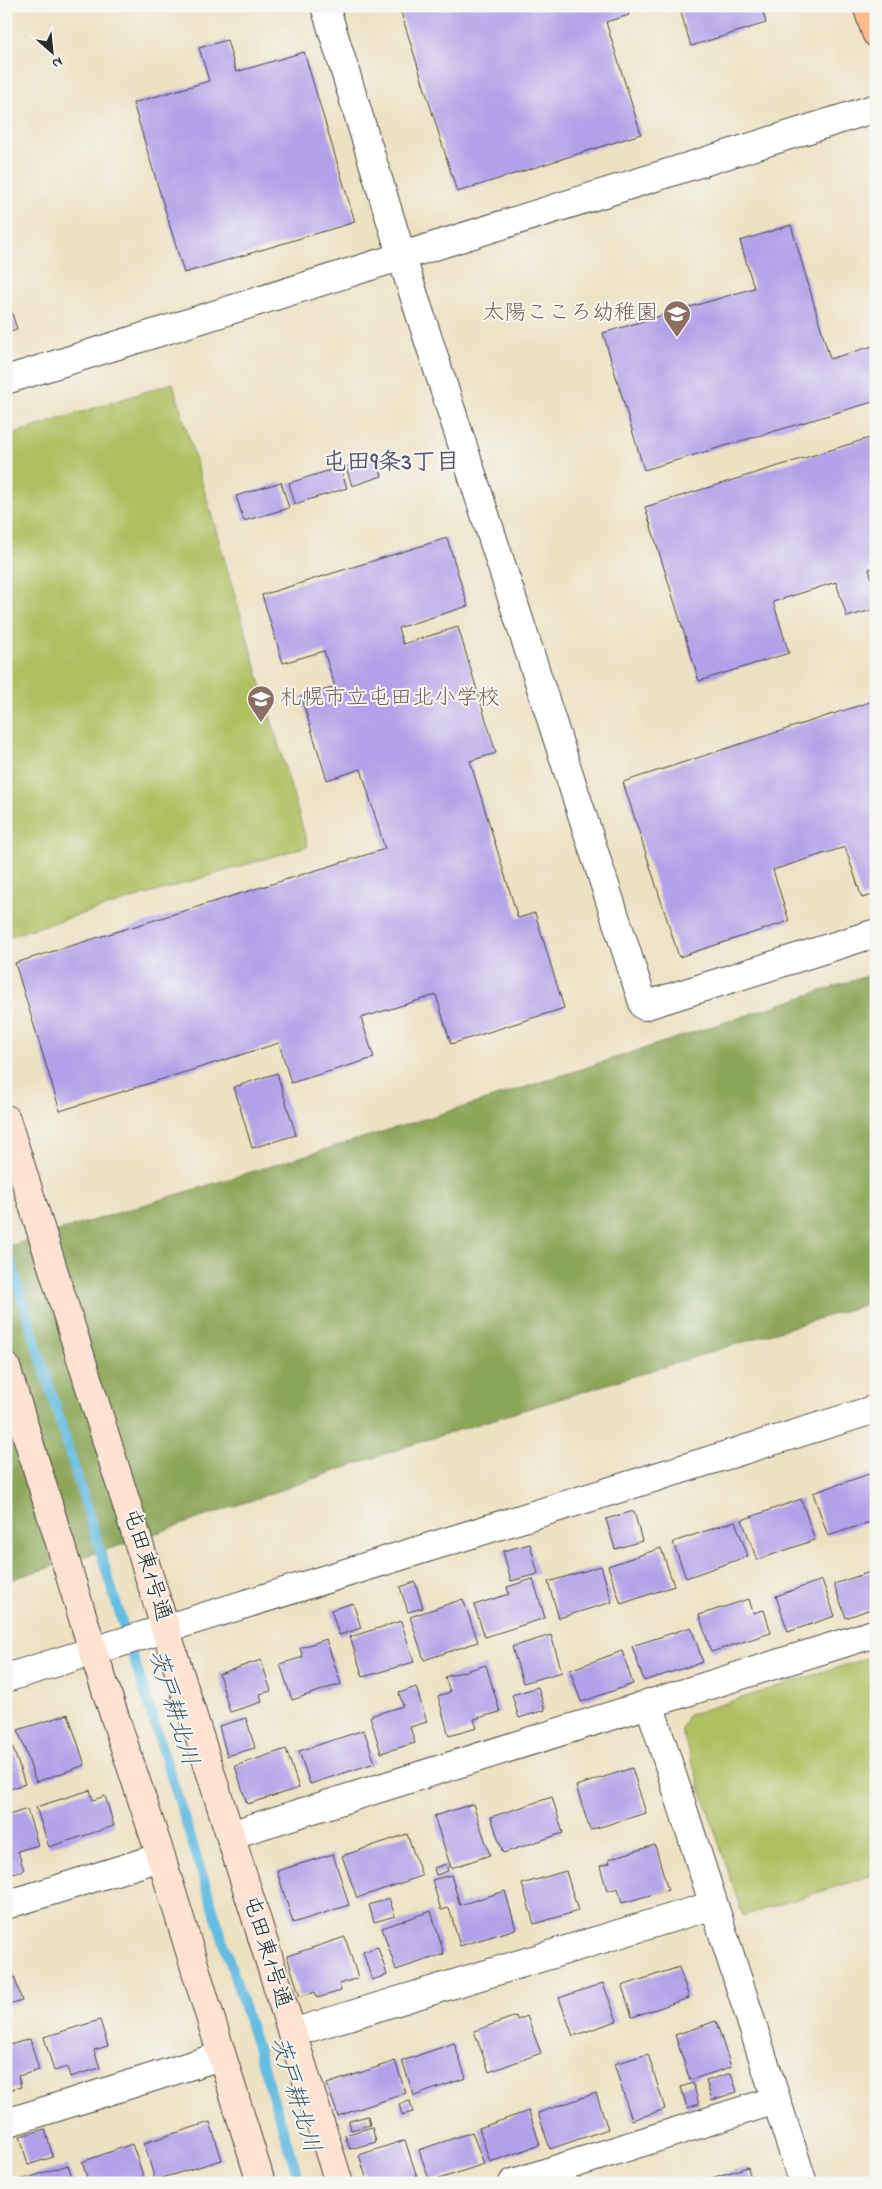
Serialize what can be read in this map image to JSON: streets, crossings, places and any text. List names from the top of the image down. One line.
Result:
{"streets":{"street":["屯田東1号通"]},"districts":["屯田9条3丁目"],"water":["茨戸耕北川"],"places":{"school or university":["太陽こころ幼稚園","札幌市立屯田北小学校"]},"north":"bottom right"}
